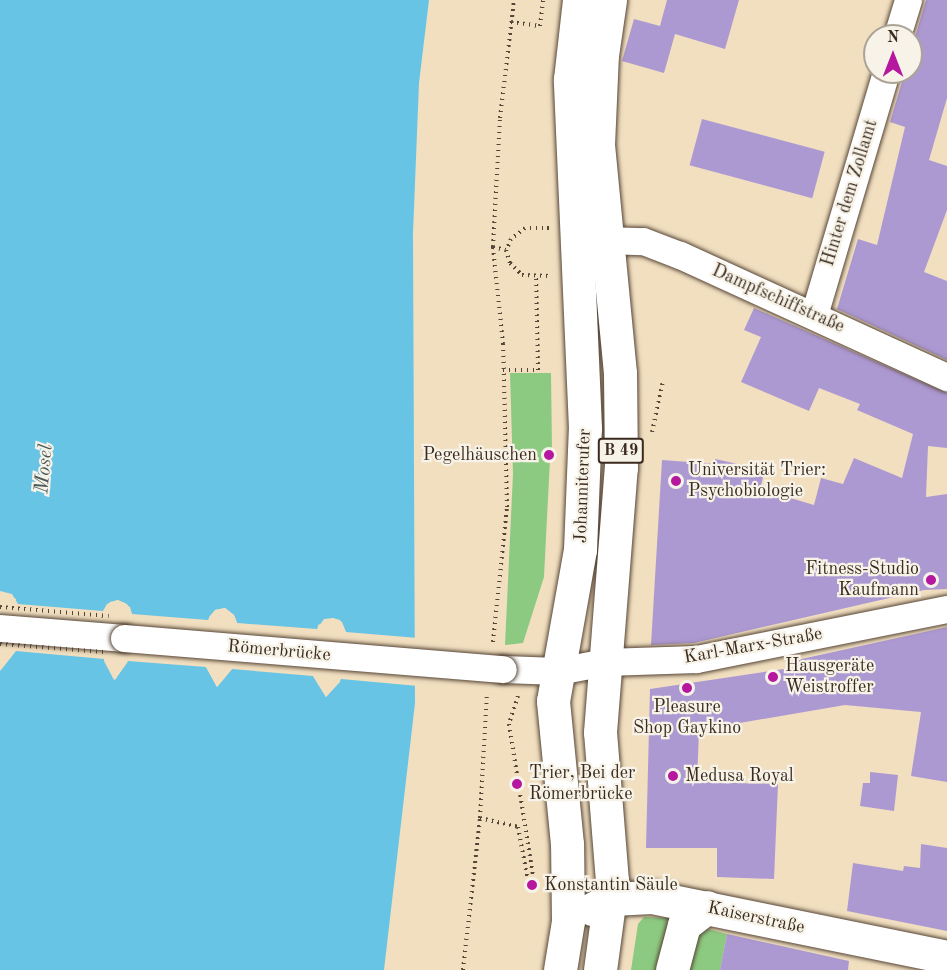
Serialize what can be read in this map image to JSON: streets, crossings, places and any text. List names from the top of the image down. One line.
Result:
{"streets":{"main road":["B 49","Johanniterufer","Kaiserstraße"],"street":["Hinter dem Zollamt","Dampfschiffstraße","Karl-Marx-Straße","Römerbrücke"]},"crossings":[["Hinter dem Zollamt","Dampfschiffstraße"],["Dampfschiffstraße","Johanniterufer"],["Johanniterufer","Karl-Marx-Straße"],["Johanniterufer","Römerbrücke"],["Johanniterufer","Kaiserstraße"],["Karl-Marx-Straße","Römerbrücke"]],"water":["Mosel"],"places":["Pegelhäuschen","Universität Trier: Psychobiologie","Fitness-Studio Kaufmann","Hausgeräte Weistroffer","Pleasure Shop Gaykino","Medusa Royal","Trier, Bei der Römerbrücke","Konstantin Säule"],"north":"top"}
